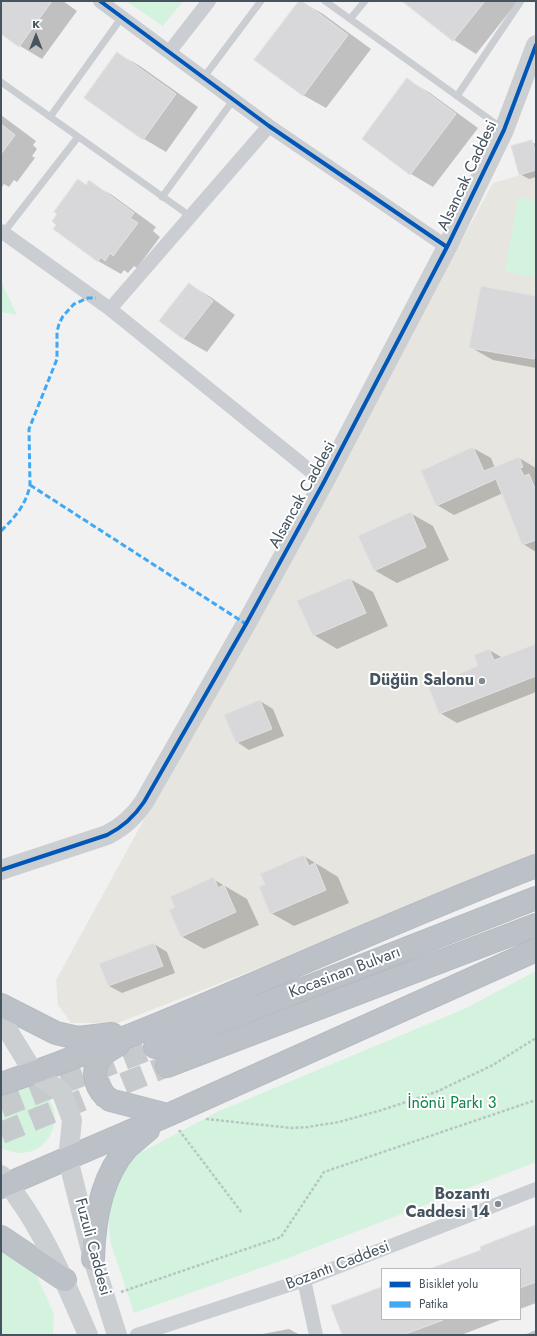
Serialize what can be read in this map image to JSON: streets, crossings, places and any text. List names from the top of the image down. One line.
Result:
{"streets":{"highway":["Kocasinan Bulvarı"],"street":["Alsancak Caddesi","Fuzuli Caddesi","Bozantı Caddesi"]},"parks":["İnönü Parkı 3"],"places":["Düğün Salonu","Bozantı Caddesi 14"],"legend":["Bisiklet yolu","Patika"],"north":"top"}
